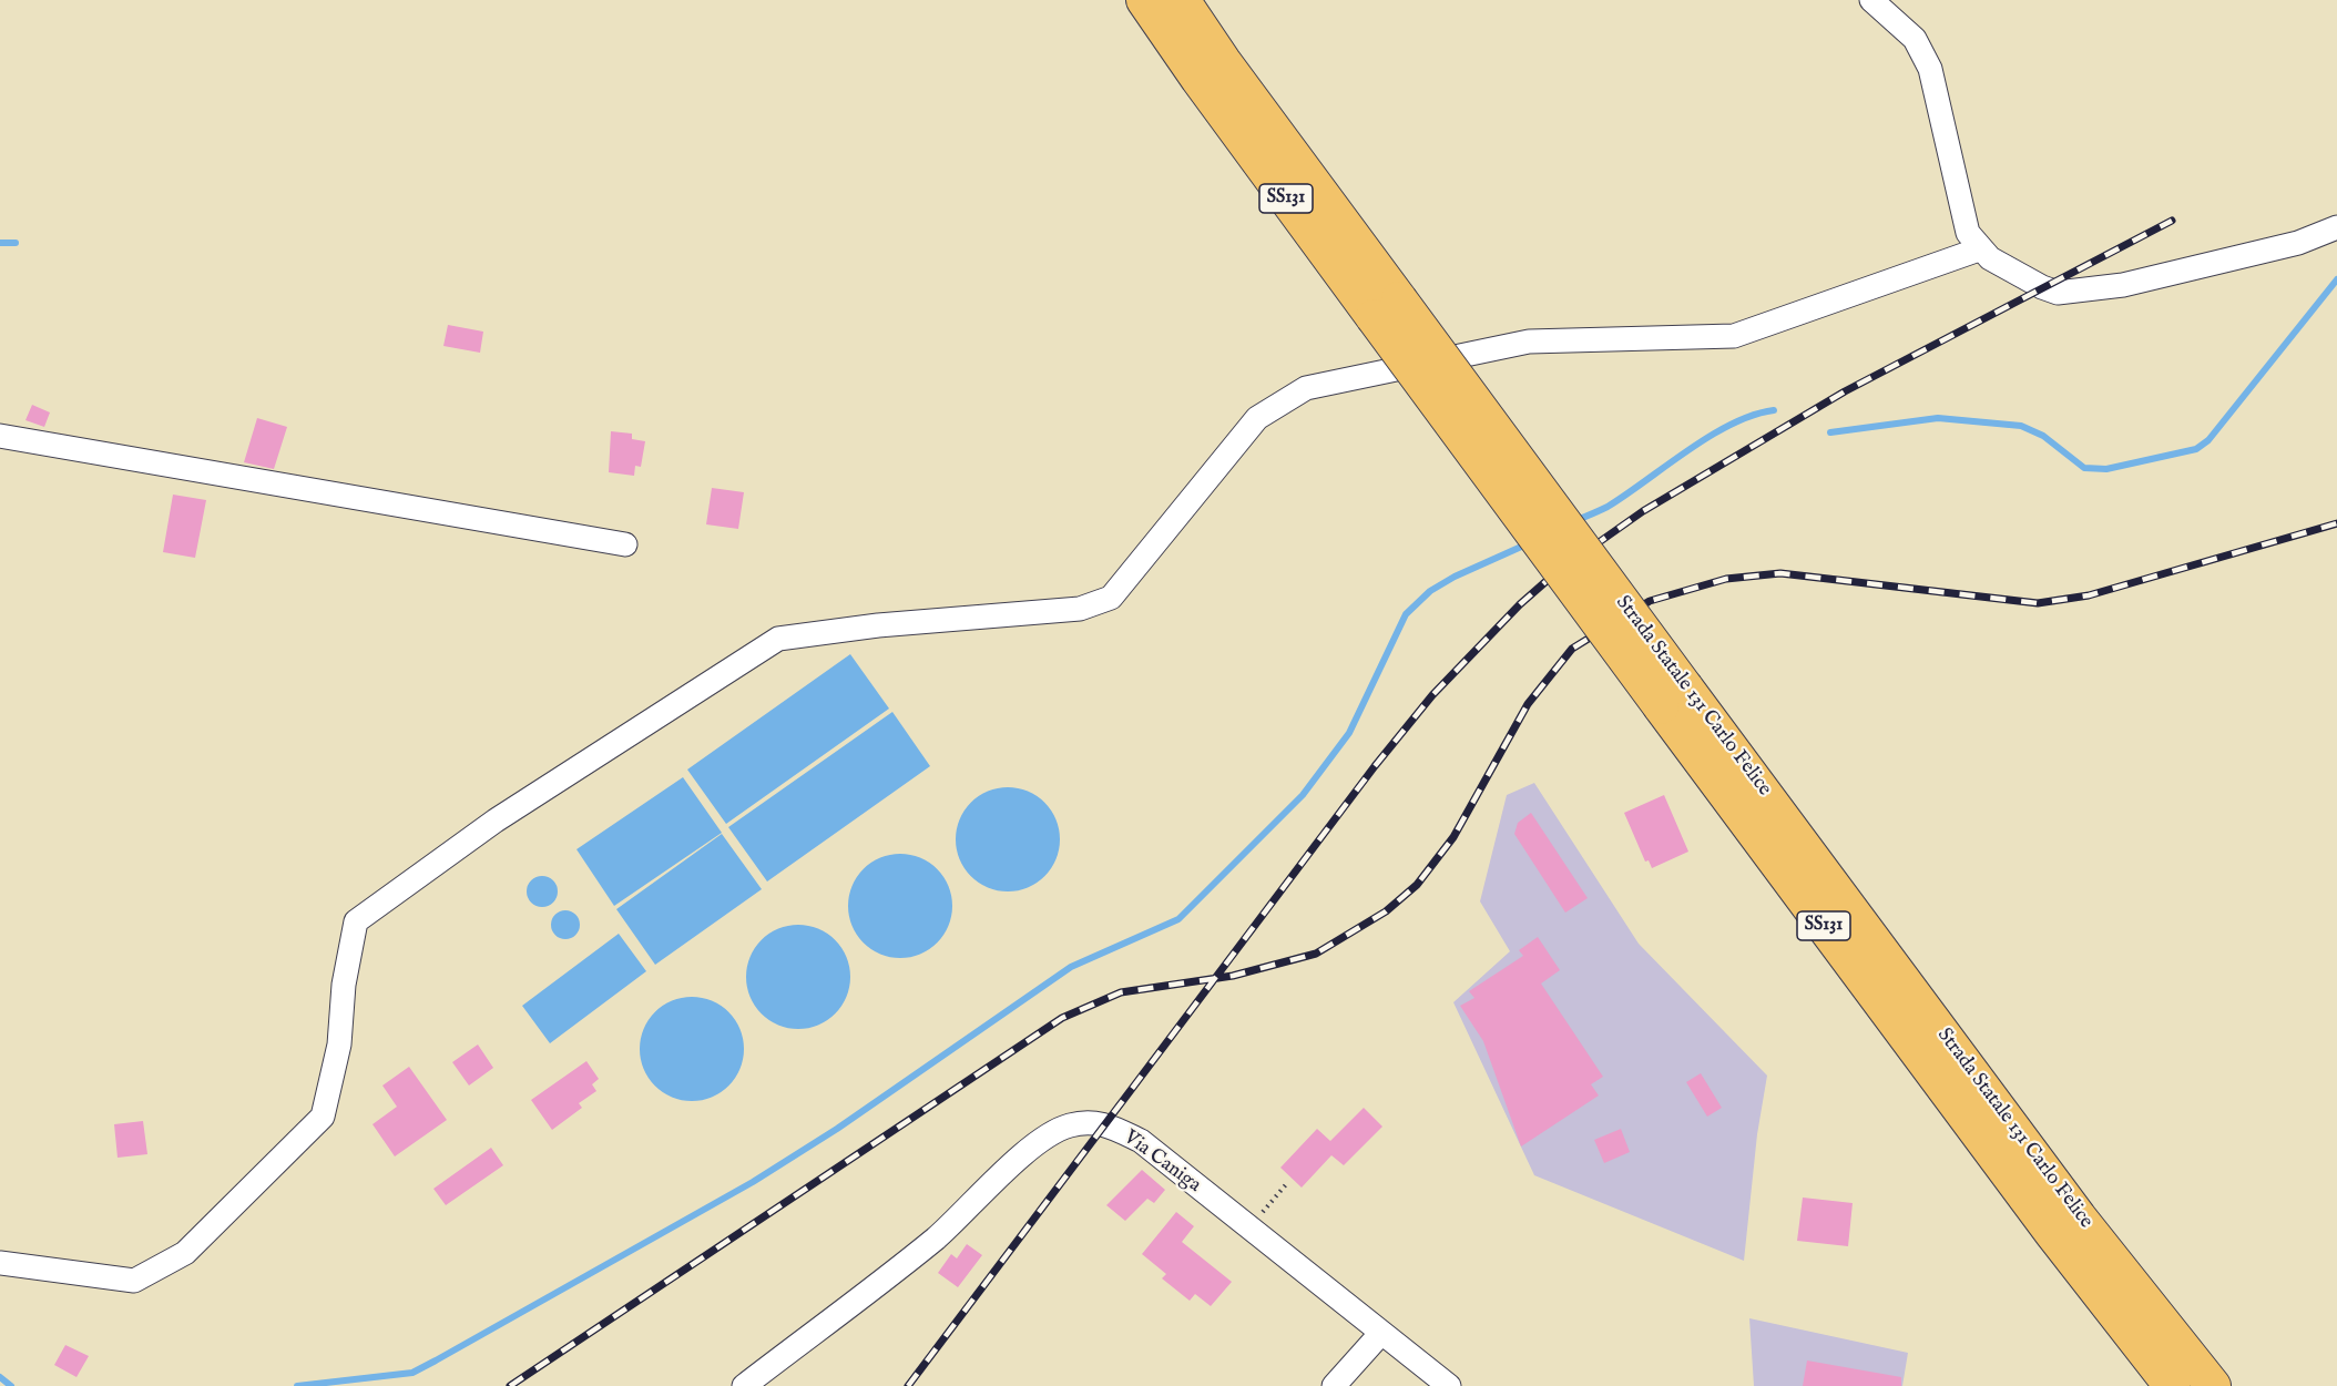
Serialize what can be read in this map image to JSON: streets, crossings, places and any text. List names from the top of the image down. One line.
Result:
{"streets":{"highway":["SS131","Strada Statale 131 Carlo Felice"],"street":["Via Caniga"]}}
